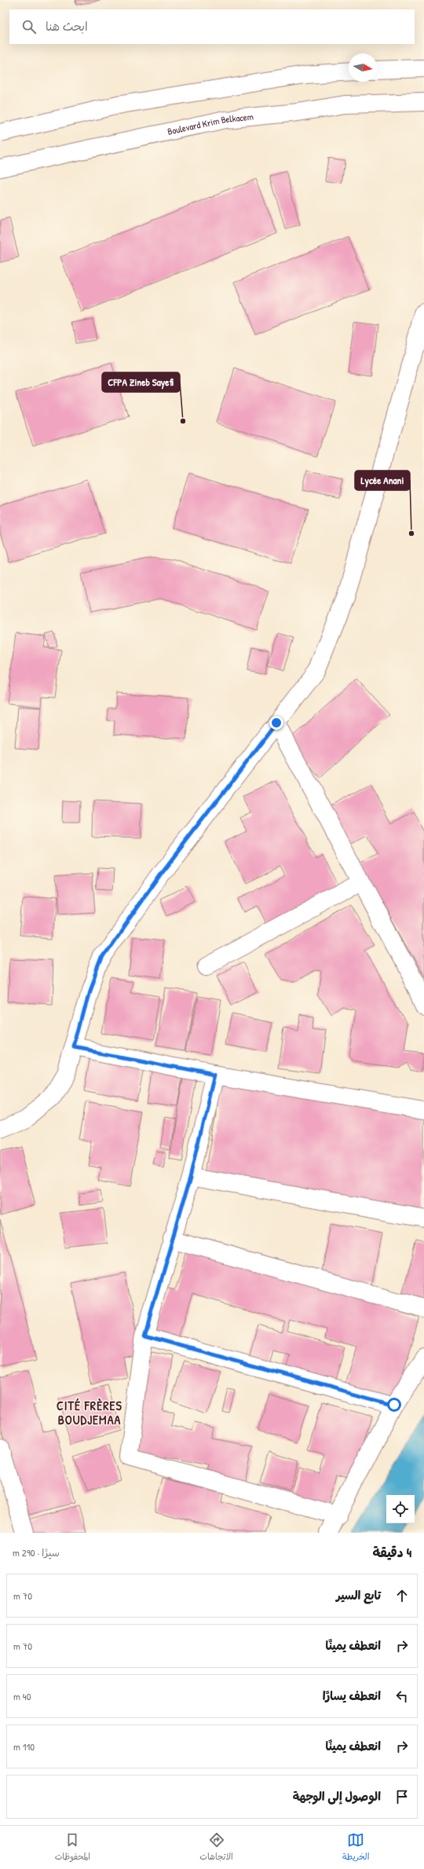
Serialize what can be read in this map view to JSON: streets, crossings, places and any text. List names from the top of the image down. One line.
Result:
{"streets":{"street":["Boulevard Krim Belkacem"]},"districts":["CITÉ FRÈRES BOUDJEMAA"],"places":["CFPA Zineb Sayefi","Lycée Anani"],"north":"right","page":{"search":"ابحث هنا","heading":["4 دقيقة","سيرًا · 290 m"],"list":[["تابع السير","70 m"],["انعطف يمينًا","70 m"],["انعطف يسارًا","40 m"],["انعطف يمينًا","110 m"],"الوصول إلى الوجهة"],"nav":["الخريطة","الاتجاهات","المحفوظات"]}}
